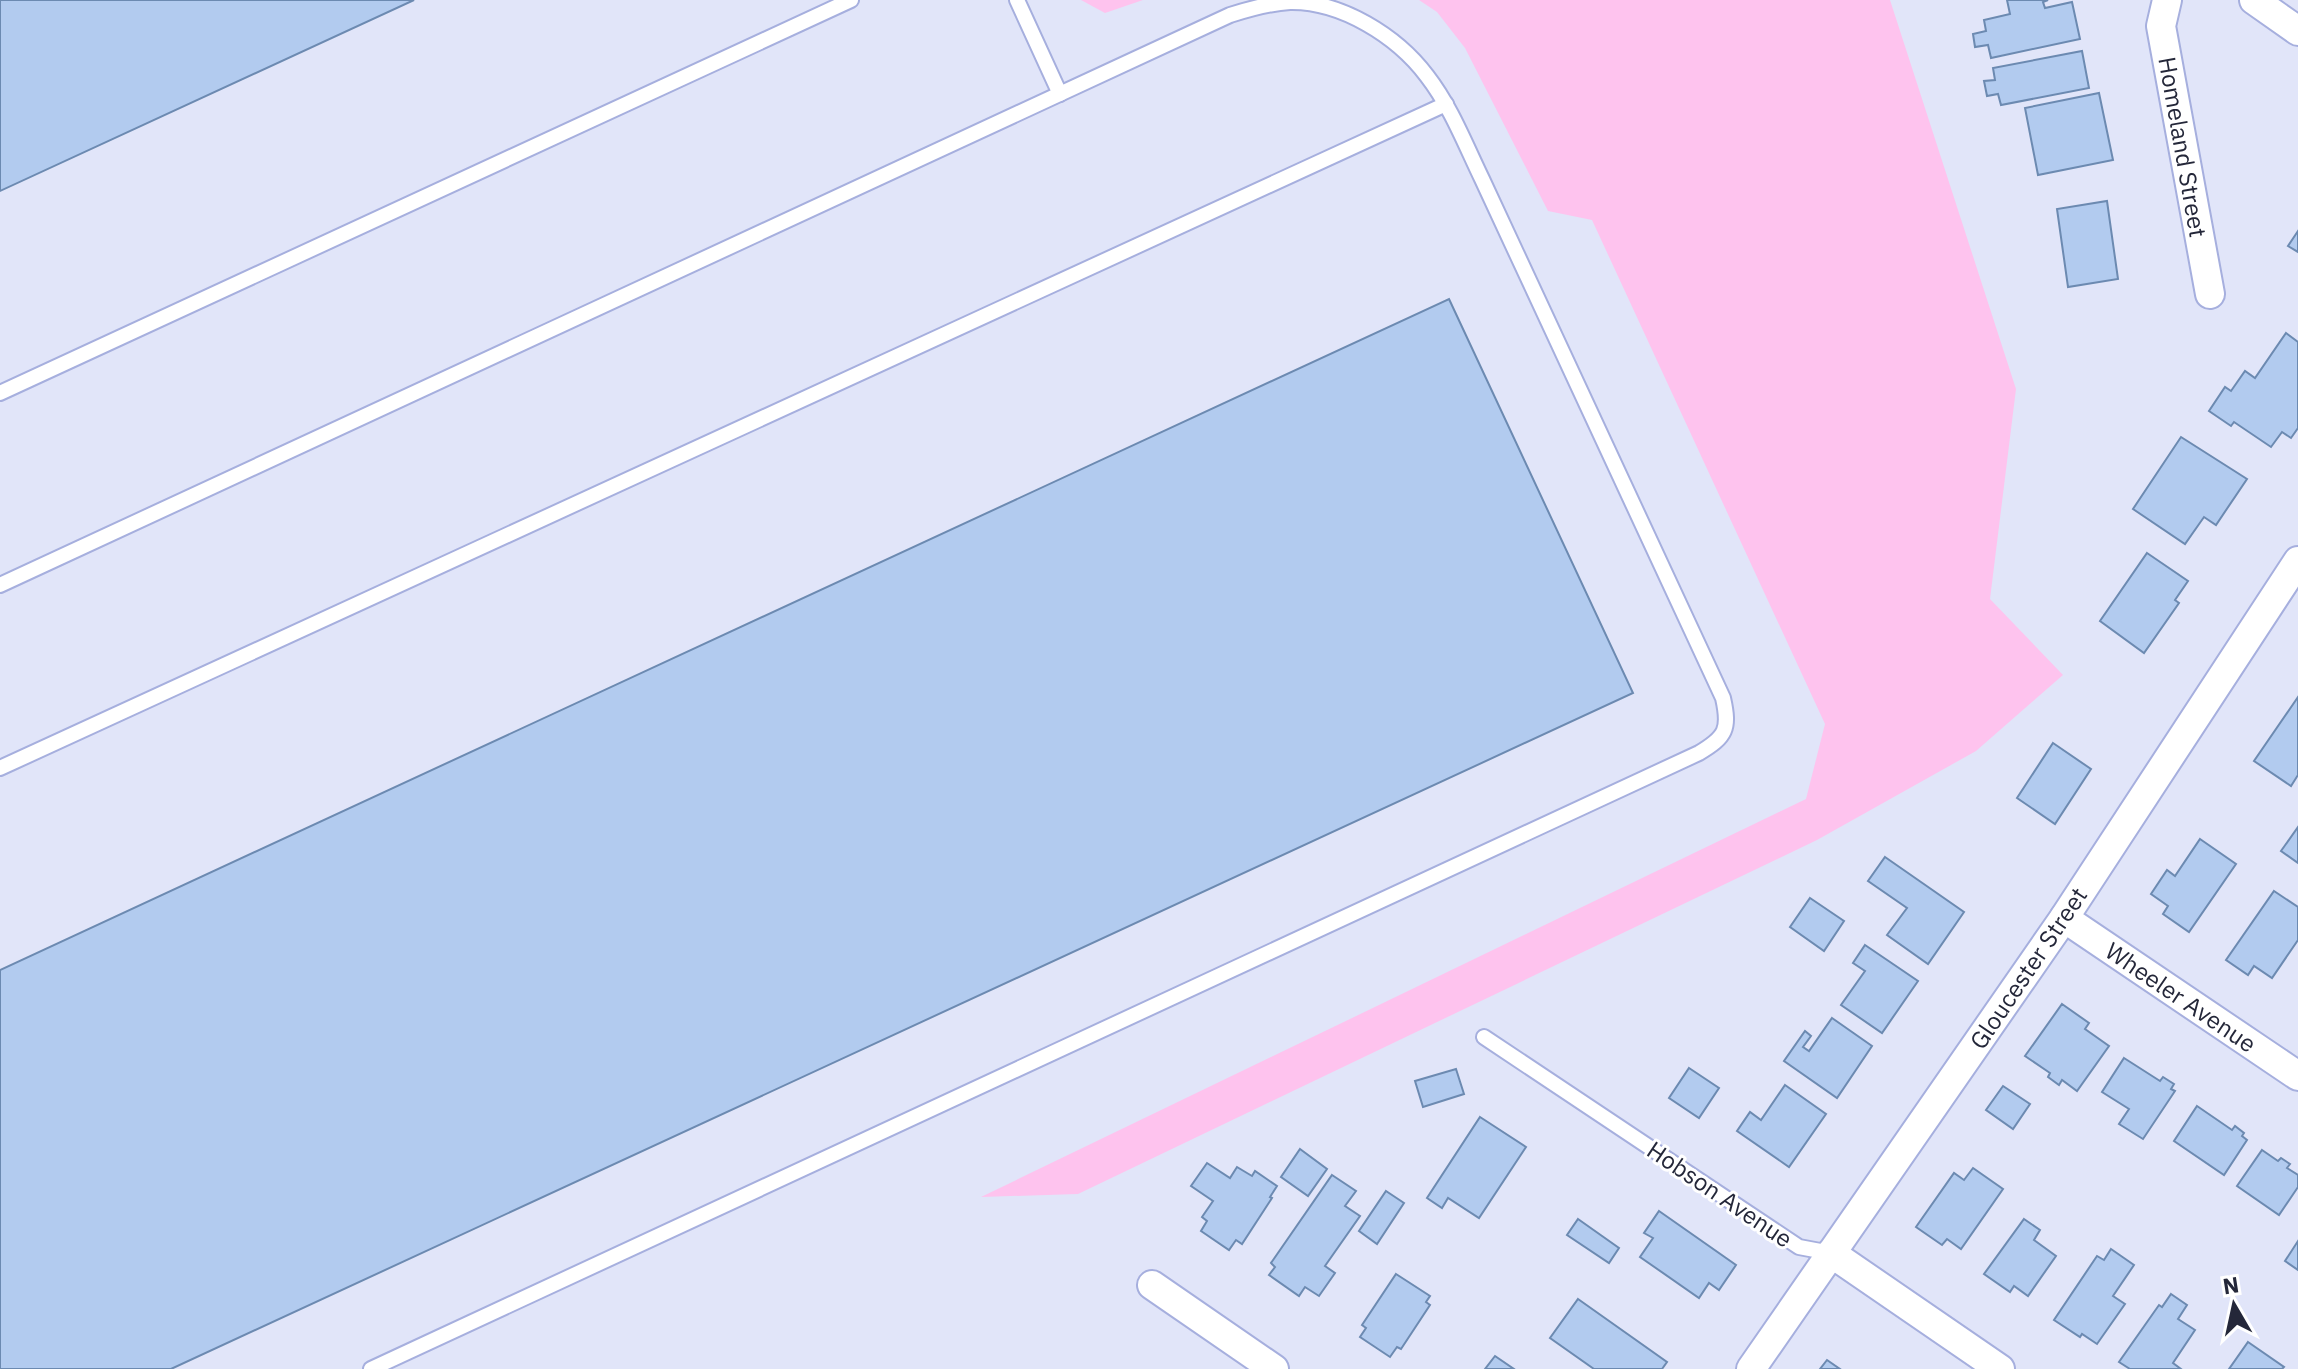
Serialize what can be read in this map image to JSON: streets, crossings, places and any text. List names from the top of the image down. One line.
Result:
{"streets":{"street":["Homeland Street","Gloucester Street","Wheeler Avenue","Hobson Avenue"]},"crossings":[["Gloucester Street","Wheeler Avenue"],["Gloucester Street","Hobson Avenue"]],"north":"top"}
